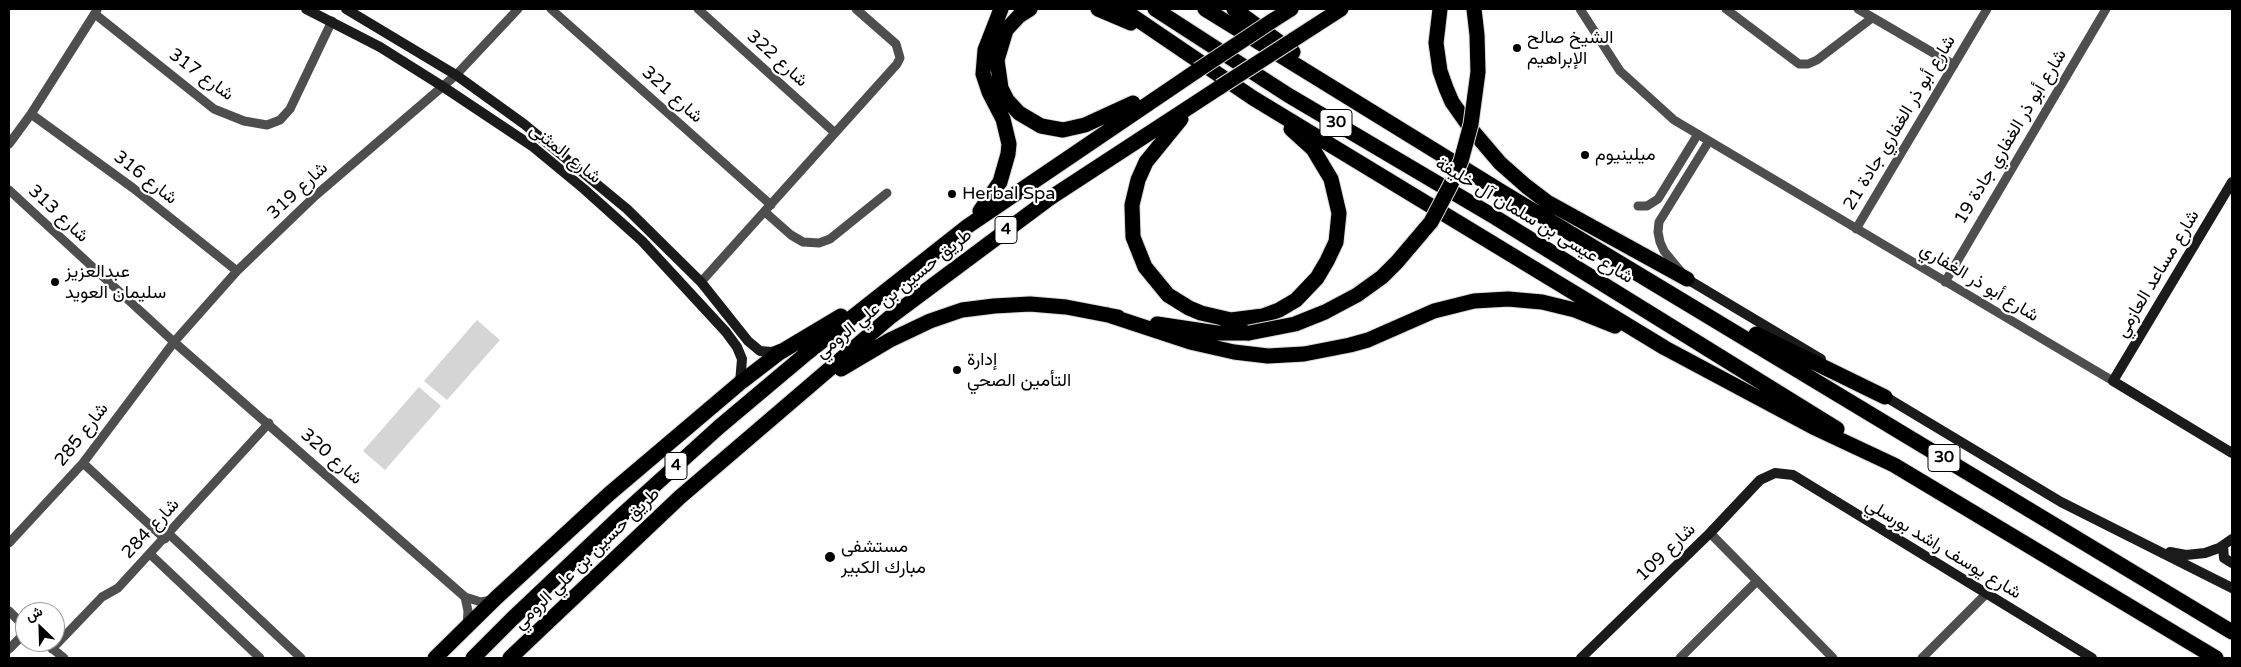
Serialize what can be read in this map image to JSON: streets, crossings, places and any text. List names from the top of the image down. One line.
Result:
{"streets":{"highway":["30","شارع عيسى بن سلمان آل خليفة","4","طريق حسين بن علي الرومي"],"street":["شارع 322","شارع 317","شارع 321","شارع أبو ذر الغفاري جادة 21","شارع أبو ذر الغفاري جادة 19","شارع المثنى","شارع 316","شارع 319","شارع 313","شارع مساعد العازمي","شارع أبو ذر الغفاري","شارع 285","شارع 320","شارع 284","شارع يوسف راشد بورسلي","شارع 109"]},"crossings":[["شارع 317","شارع المثنى"],["30","شارع عيسى بن سلمان آل خليفة"],["شارع أبو ذر الغفاري جادة 21","شارع أبو ذر الغفاري"],["شارع أبو ذر الغفاري جادة 19","شارع أبو ذر الغفاري"],["شارع المثنى","شارع 319"],["شارع 316","شارع 319"],["شارع 319","شارع 313"],["شارع 319","شارع 285"],["شارع 319","شارع 320"],["شارع 313","شارع 285"],["شارع 313","شارع 320"],["شارع مساعد العازمي","شارع أبو ذر الغفاري"],["شارع 285","شارع 320"],["شارع 320","شارع 284"],["شارع يوسف راشد بورسلي","شارع 109"]],"places":["الشيخ صالح الإبراهيم","ميلينيوم","Herbal Spa","عبدالعزيز سليمان العويد","إدارة التأمين الصحي","مستشفى مبارك الكبير"],"north":"top left"}
